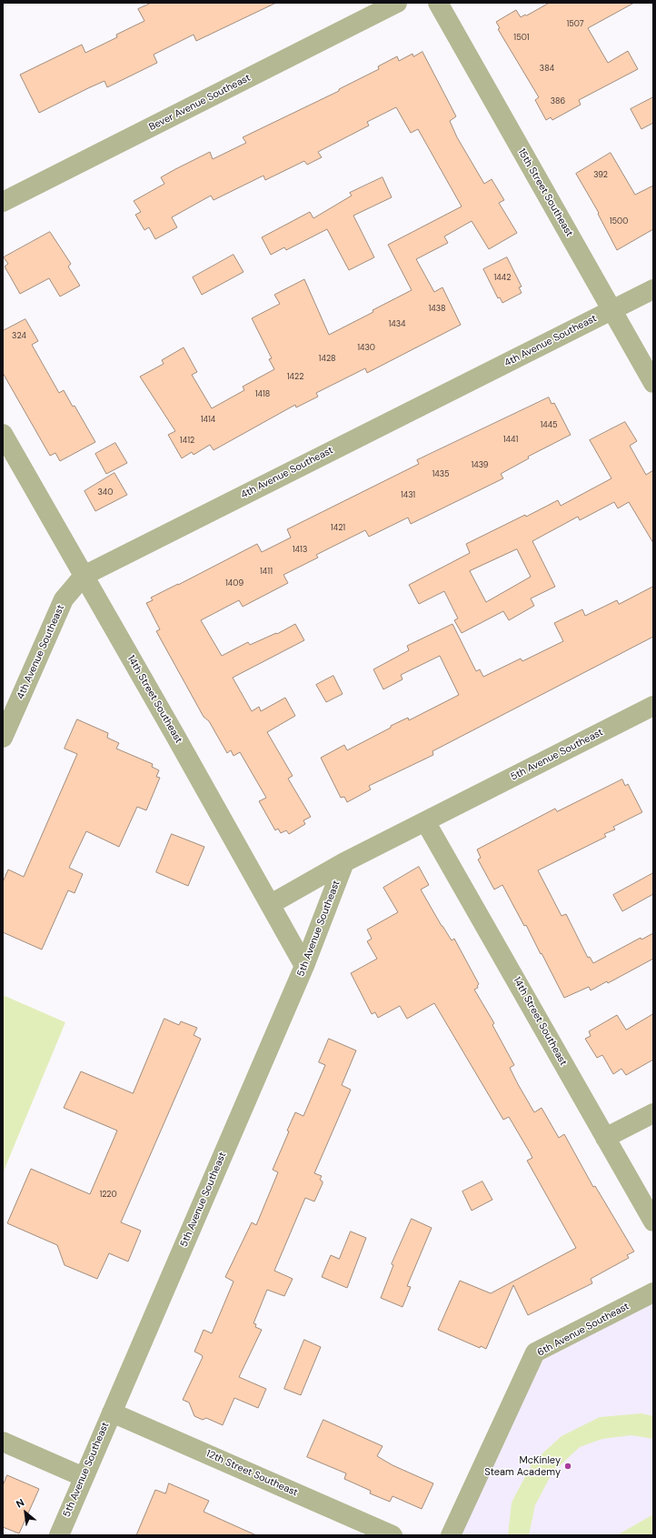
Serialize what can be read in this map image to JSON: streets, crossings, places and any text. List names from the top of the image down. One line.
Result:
{"streets":{"street":["Bever Avenue Southeast","15th Street Southeast","4th Avenue Southeast","14th Street Southeast","5th Avenue Southeast","6th Avenue Southeast","12th Street Southeast"]},"crossings":[["15th Street Southeast","4th Avenue Southeast"],["4th Avenue Southeast","14th Street Southeast"],["14th Street Southeast","5th Avenue Southeast"],["5th Avenue Southeast","12th Street Southeast"]],"places":["McKinley Steam Academy"],"house_numbers":["1507","1501","384","386","392","1500","1442","1438","1434","324","1430","1428","1422","1418","1414","1445","1441","1412","1439","1435","340","1431","1421","1413","1411","1409","1220"],"north":"top left"}
